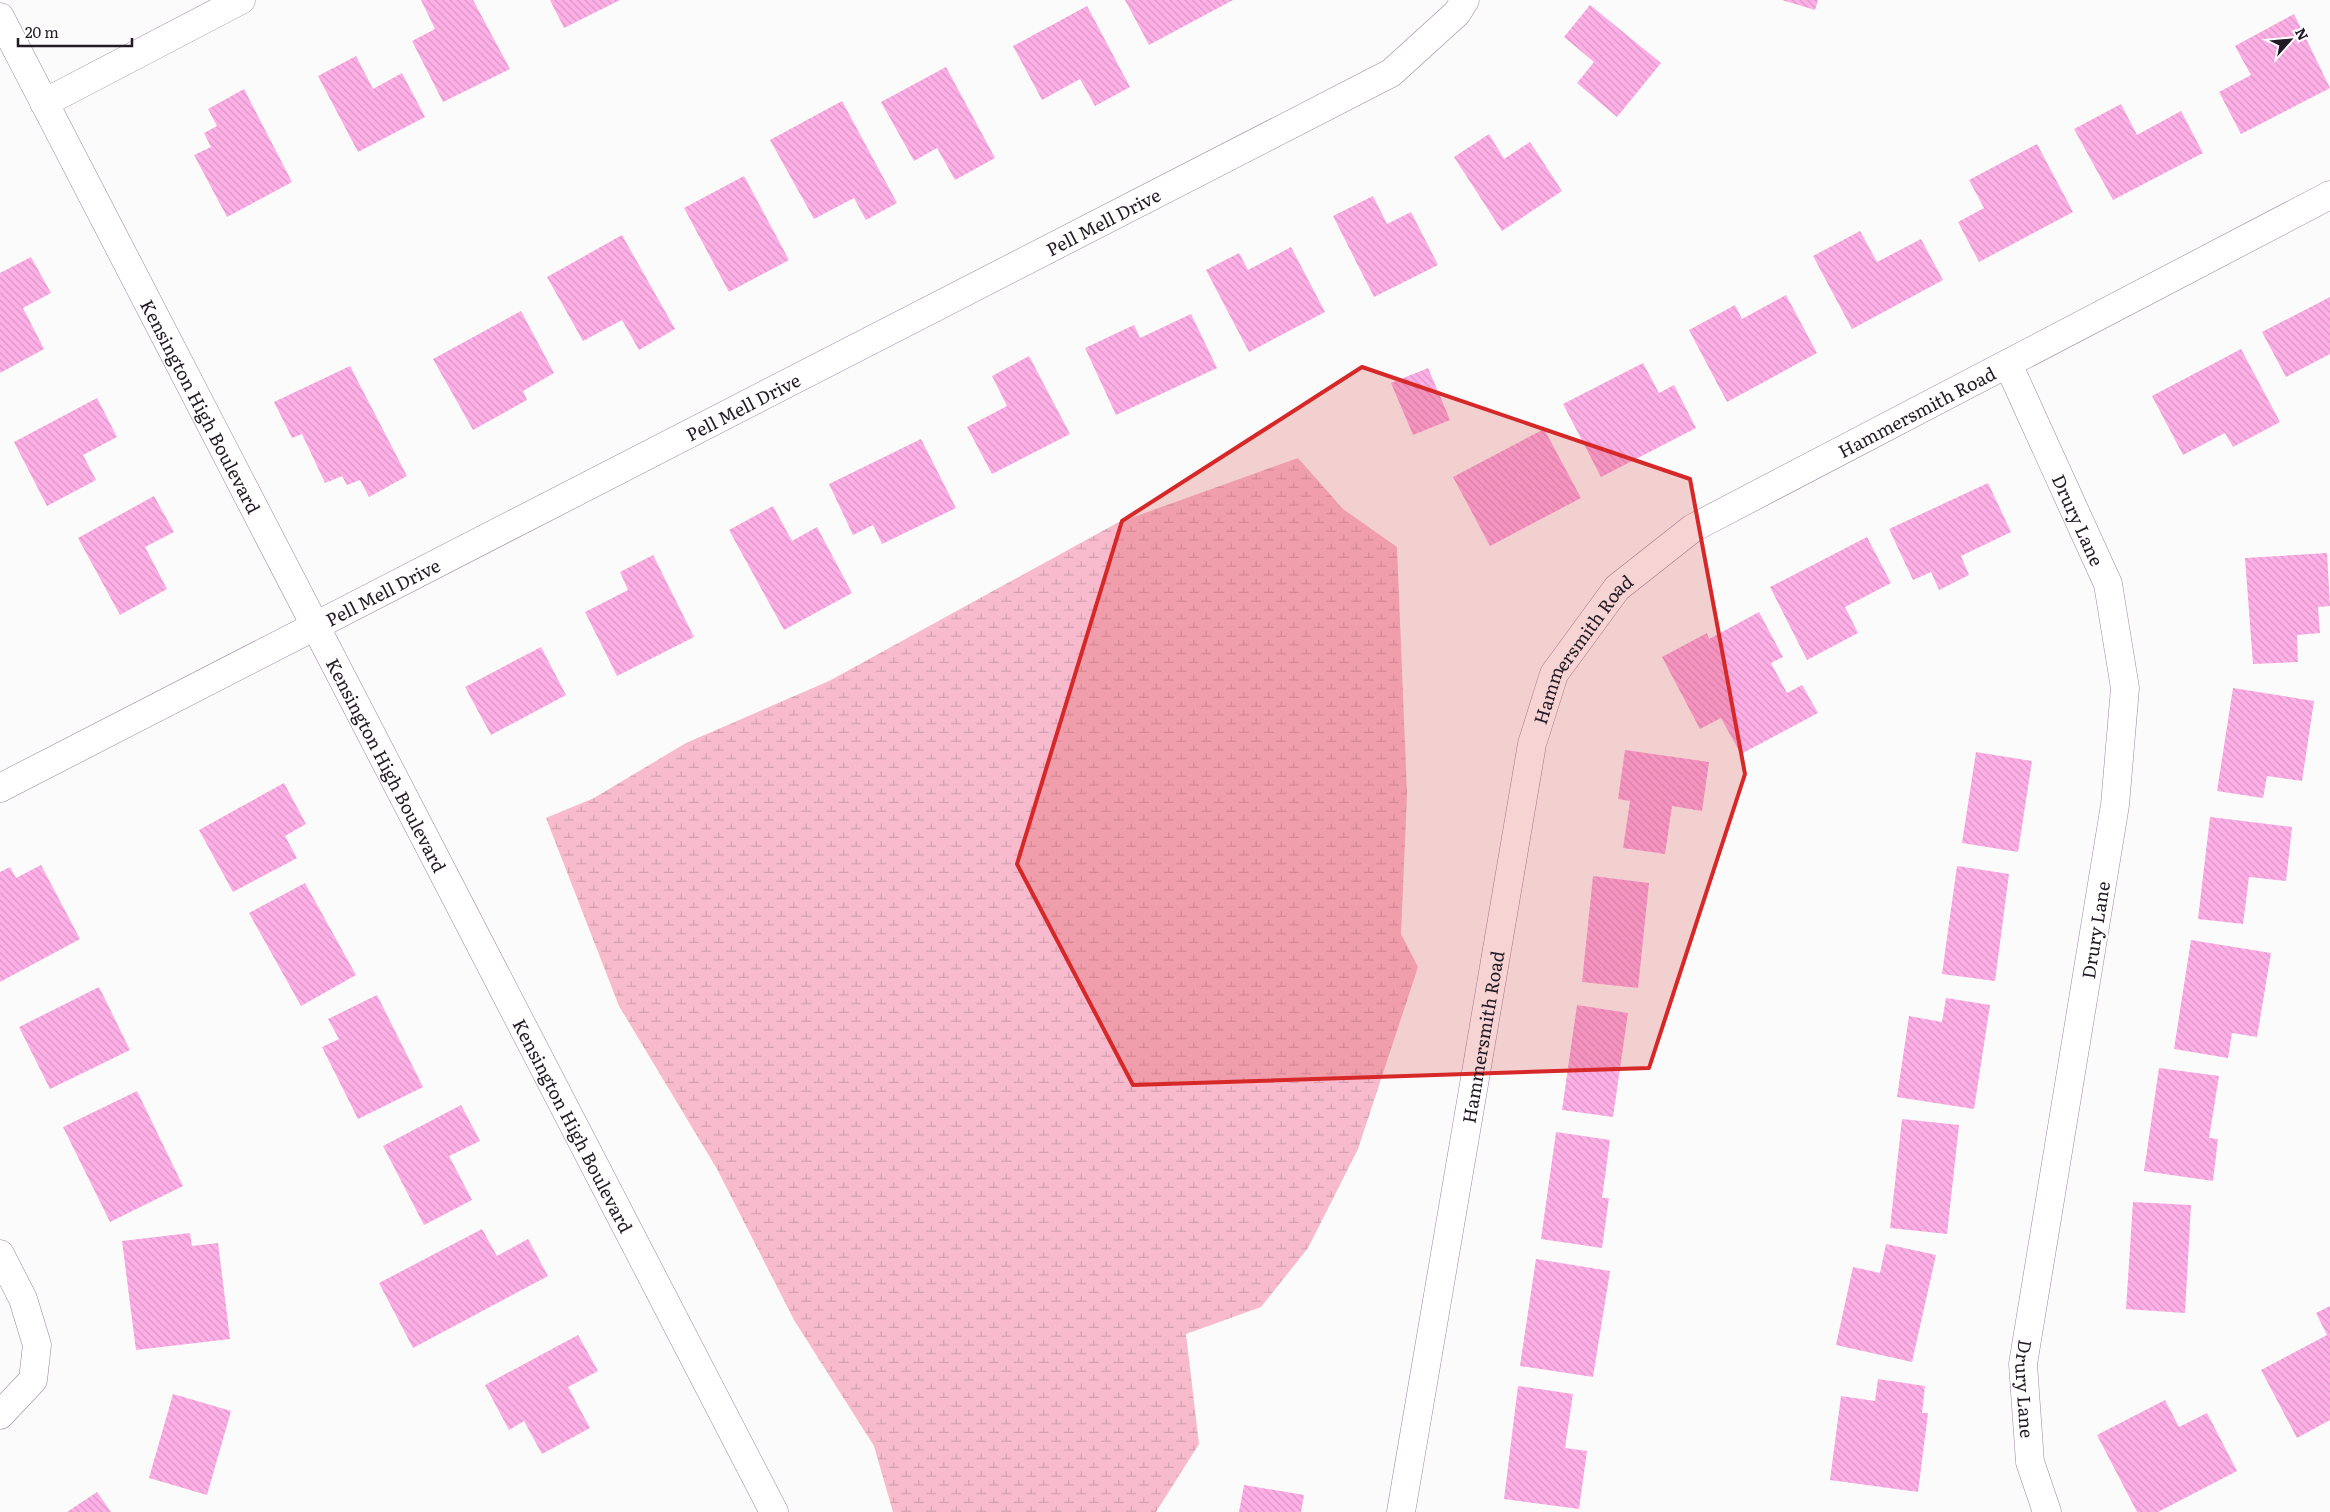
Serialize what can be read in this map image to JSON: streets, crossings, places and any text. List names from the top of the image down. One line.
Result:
{"streets":{"street":["Pell Mell Drive","Kensington High Boulevard","Hammersmith Road","Drury Lane"]},"crossings":[["Pell Mell Drive","Kensington High Boulevard"],["Hammersmith Road","Drury Lane"]],"scale_bar":"20 m","north":"top right"}
